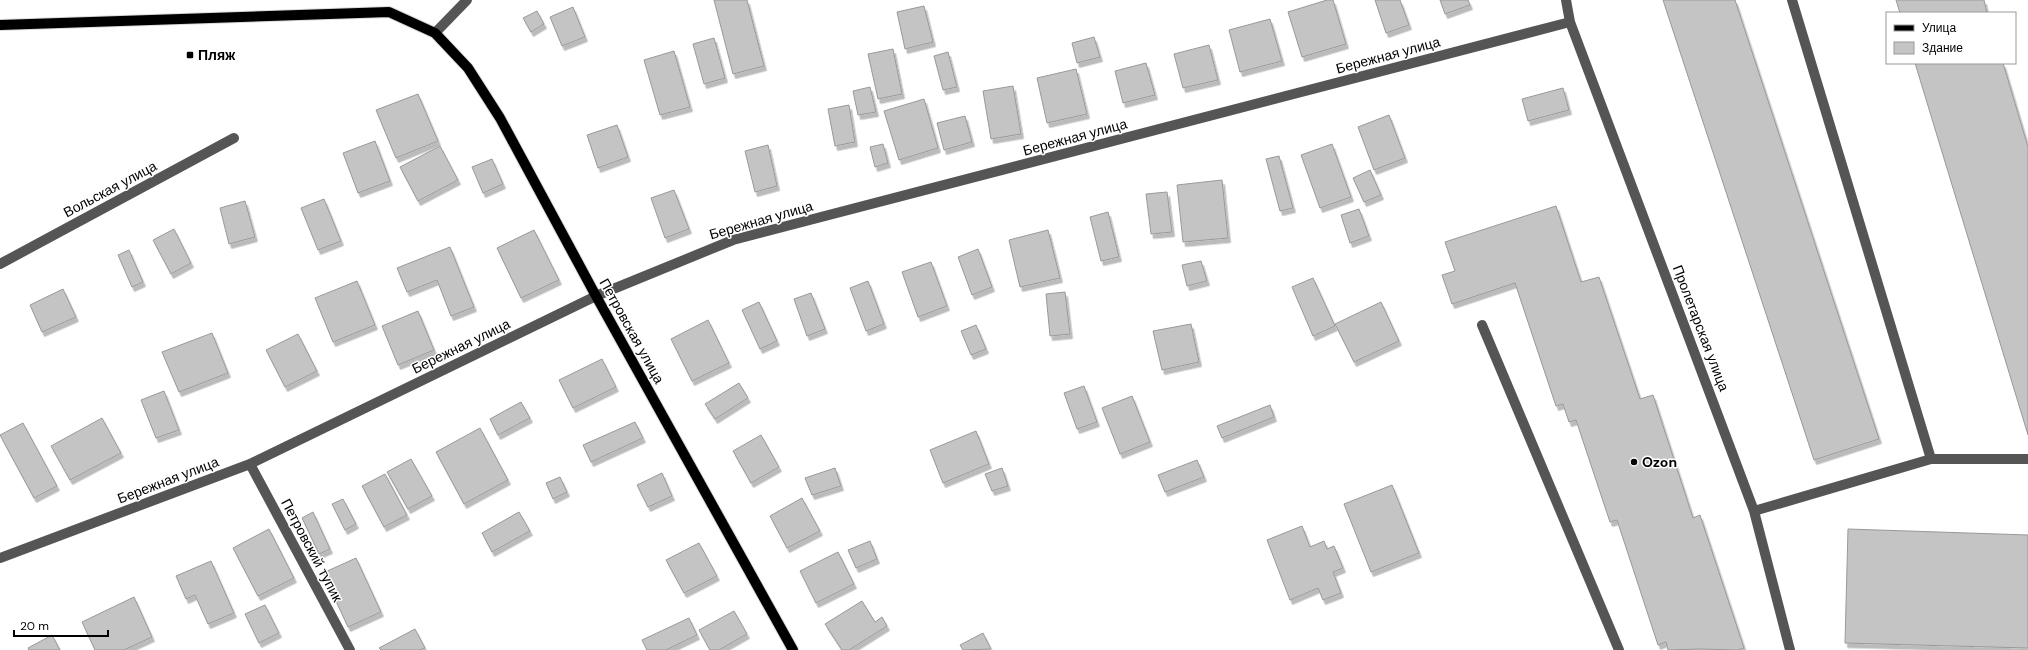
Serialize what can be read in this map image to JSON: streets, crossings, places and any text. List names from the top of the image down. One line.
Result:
{"streets":{"main road":["Петровская улица"],"street":["Бережная улица","Вольская улица","Пролетарская улица","Петровский тупик"]},"crossings":[["Бережная улица","Пролетарская улица"],["Бережная улица","Петровская улица"],["Бережная улица","Петровский тупик"]],"places":{"transit":["Пляж"],"other":["Ozon"]},"legend":["Улица","Здание"],"scale_bar":"20 m"}
